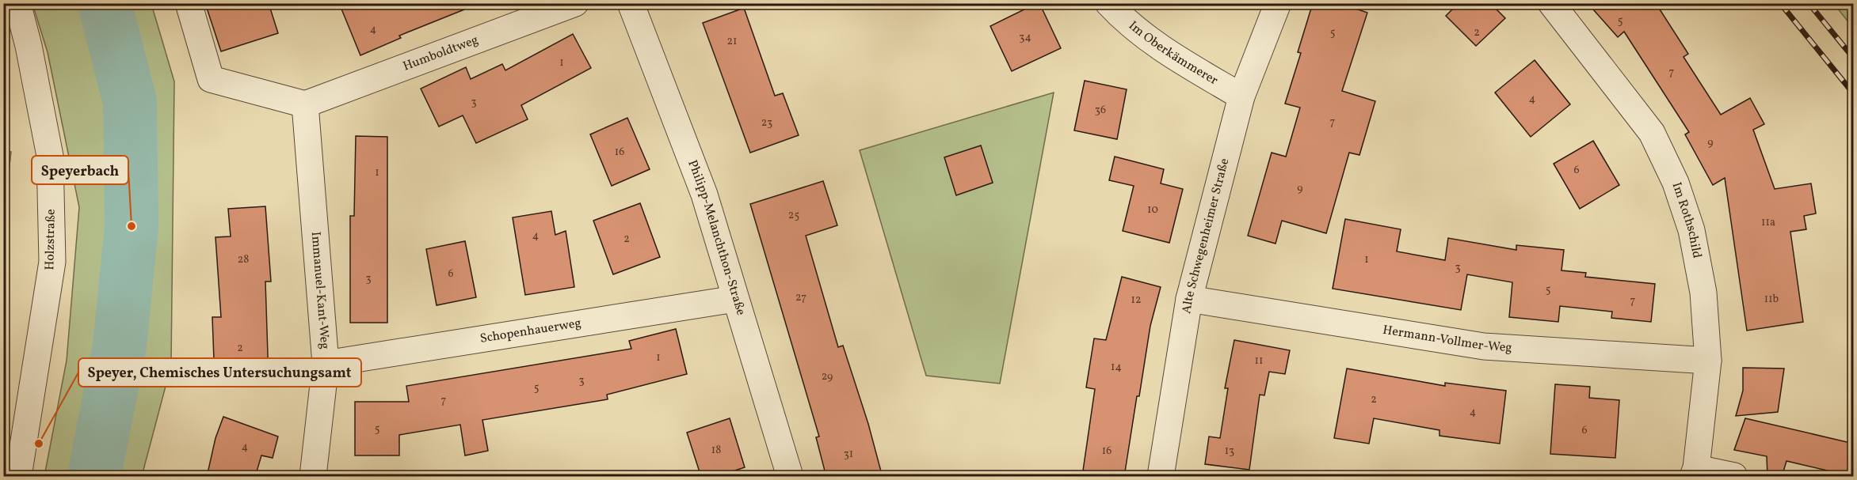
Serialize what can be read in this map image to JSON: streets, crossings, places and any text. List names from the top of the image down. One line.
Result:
{"streets":{"street":["Im Oberkämmerer","Humboldtweg","Im Rothschild","Alte Schwegenheimer Straße","Philipp-Melanchthon-Straße","Holzstraße","Immanuel-Kant-Weg","Schopenhauerweg","Hermann-Vollmer-Weg"]},"crossings":[["Im Oberkämmerer","Alte Schwegenheimer Straße"],["Humboldtweg","Immanuel-Kant-Weg"],["Im Rothschild","Hermann-Vollmer-Weg"],["Alte Schwegenheimer Straße","Hermann-Vollmer-Weg"],["Philipp-Melanchthon-Straße","Schopenhauerweg"],["Immanuel-Kant-Weg","Schopenhauerweg"]],"places":["Speyerbach","Speyer, Chemisches Untersuchungsamt"],"house_numbers":["5","4","5","2","34","21","1","7","4","3","36","7","23","9","16","6","1","9","10","25","11a","4","2","28","1","3","6","3","5","27","11b","12","7","2","1","11","14","29","3","5","2","7","4","5","6","4","18","16","13","31"]}
